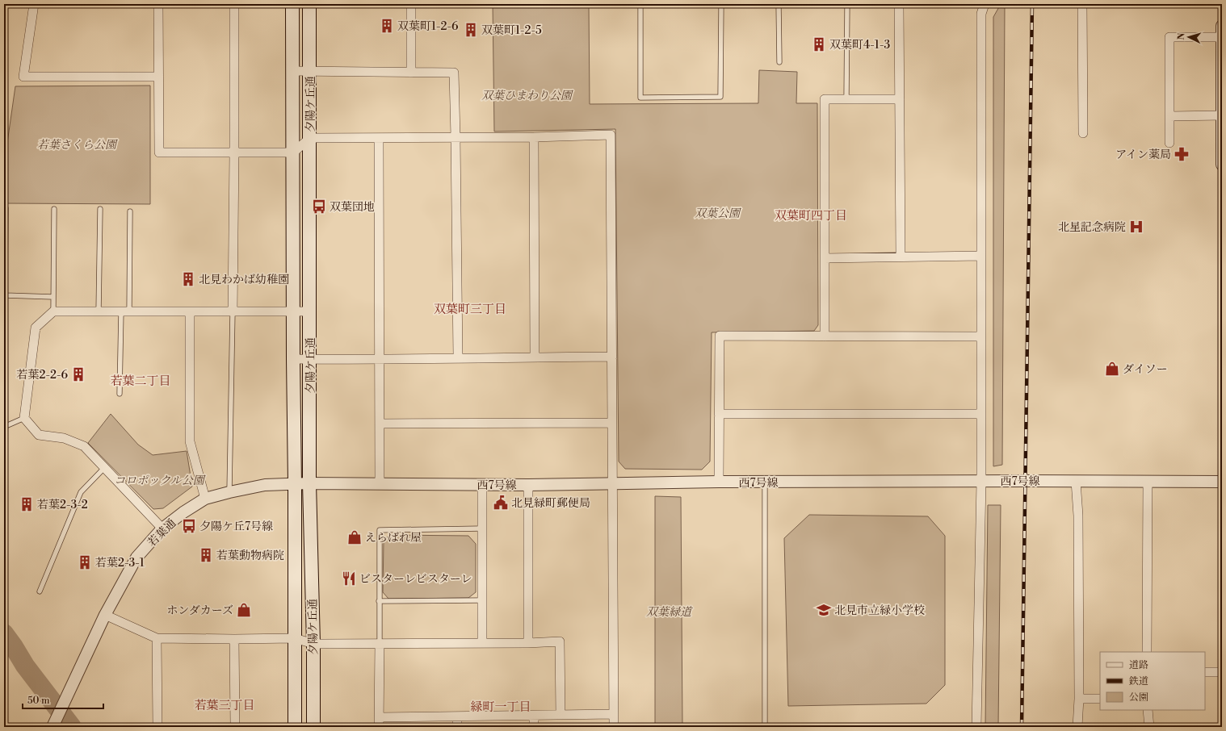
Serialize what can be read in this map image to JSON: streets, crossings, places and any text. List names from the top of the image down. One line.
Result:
{"streets":{"main road":["夕陽ケ丘通"],"street":["西7号線","若葉通"]},"crossings":[["夕陽ケ丘通","西7号線"],["夕陽ケ丘通","若葉通"],["西7号線","若葉通"]],"districts":["双葉町四丁目","双葉町三丁目","若葉二丁目","若葉三丁目","緑町一丁目"],"parks":["双葉ひまわり公園","若葉さくら公園","双葉公園","コロポックル公園","双葉緑道"],"places":{"building":["双葉町1-2-6","双葉町1-2-5","双葉町4-1-3","北見わかば幼稚園","若葉2-2-6","若葉2-3-2","若葉動物病院","若葉2-3-1"],"pharmacy":["アイン薬局"],"bus stop":["双葉団地","夕陽ケ丘7号線"],"hospital":["北星記念病院"],"shop":["ダイソー","えらばれ屋","ホンダカーズ"],"public building":["北見緑町郵便局"],"restaurant":["ビスターレビスターレ"],"school or university":["北見市立緑小学校"]},"legend":["道路","鉄道","公園"],"scale_bar":"50 m","north":"left"}
